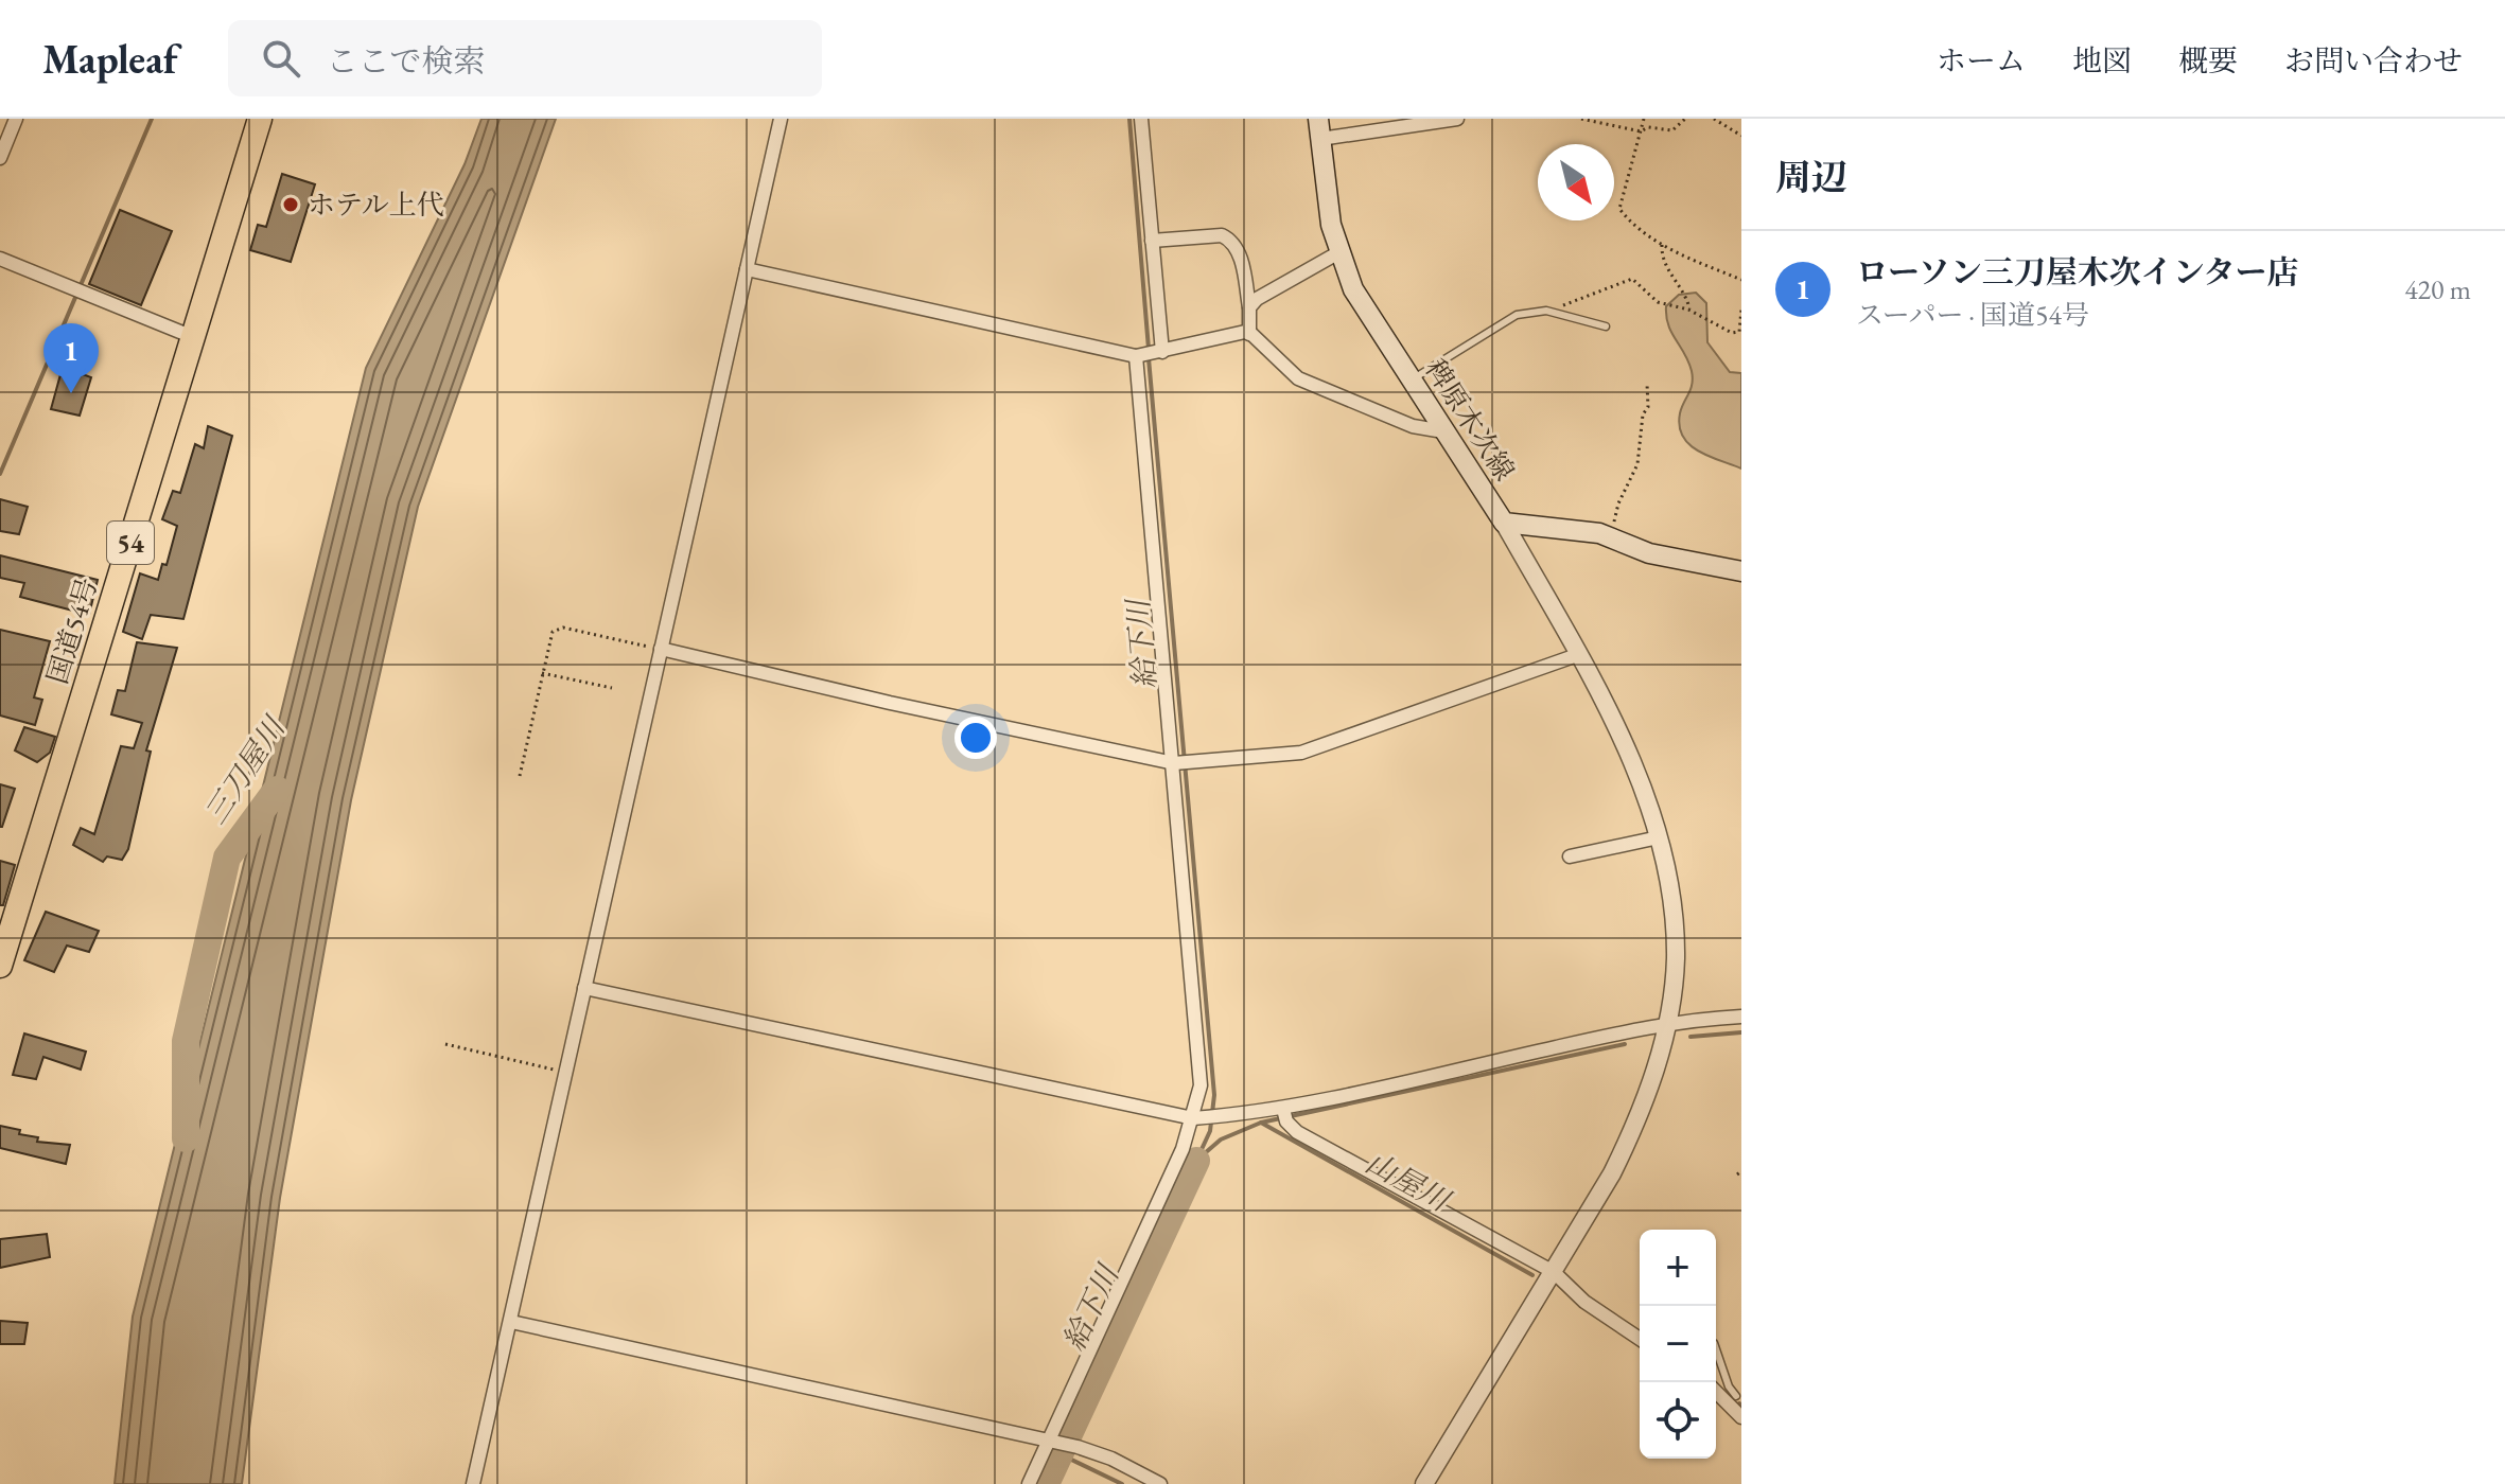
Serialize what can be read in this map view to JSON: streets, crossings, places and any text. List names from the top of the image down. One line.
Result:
{"streets":{"highway":["54","国道54号"],"main road":["稗原木次線"]},"water":["給下川","三刀屋川","山屋川"],"places":["ホテル上代"],"north":"bottom right","page":{"header":"Mapleaf","search":"ここで検索","nav":["ホーム","地図","概要","お問い合わせ"],"heading":"周辺","list":[{"mark":"1","name":"ローソン三刀屋木次インター店","note":"スーパー · 国道54号","value":"420 m"}],"pins":"1","map_buttons":["+","−"]}}
